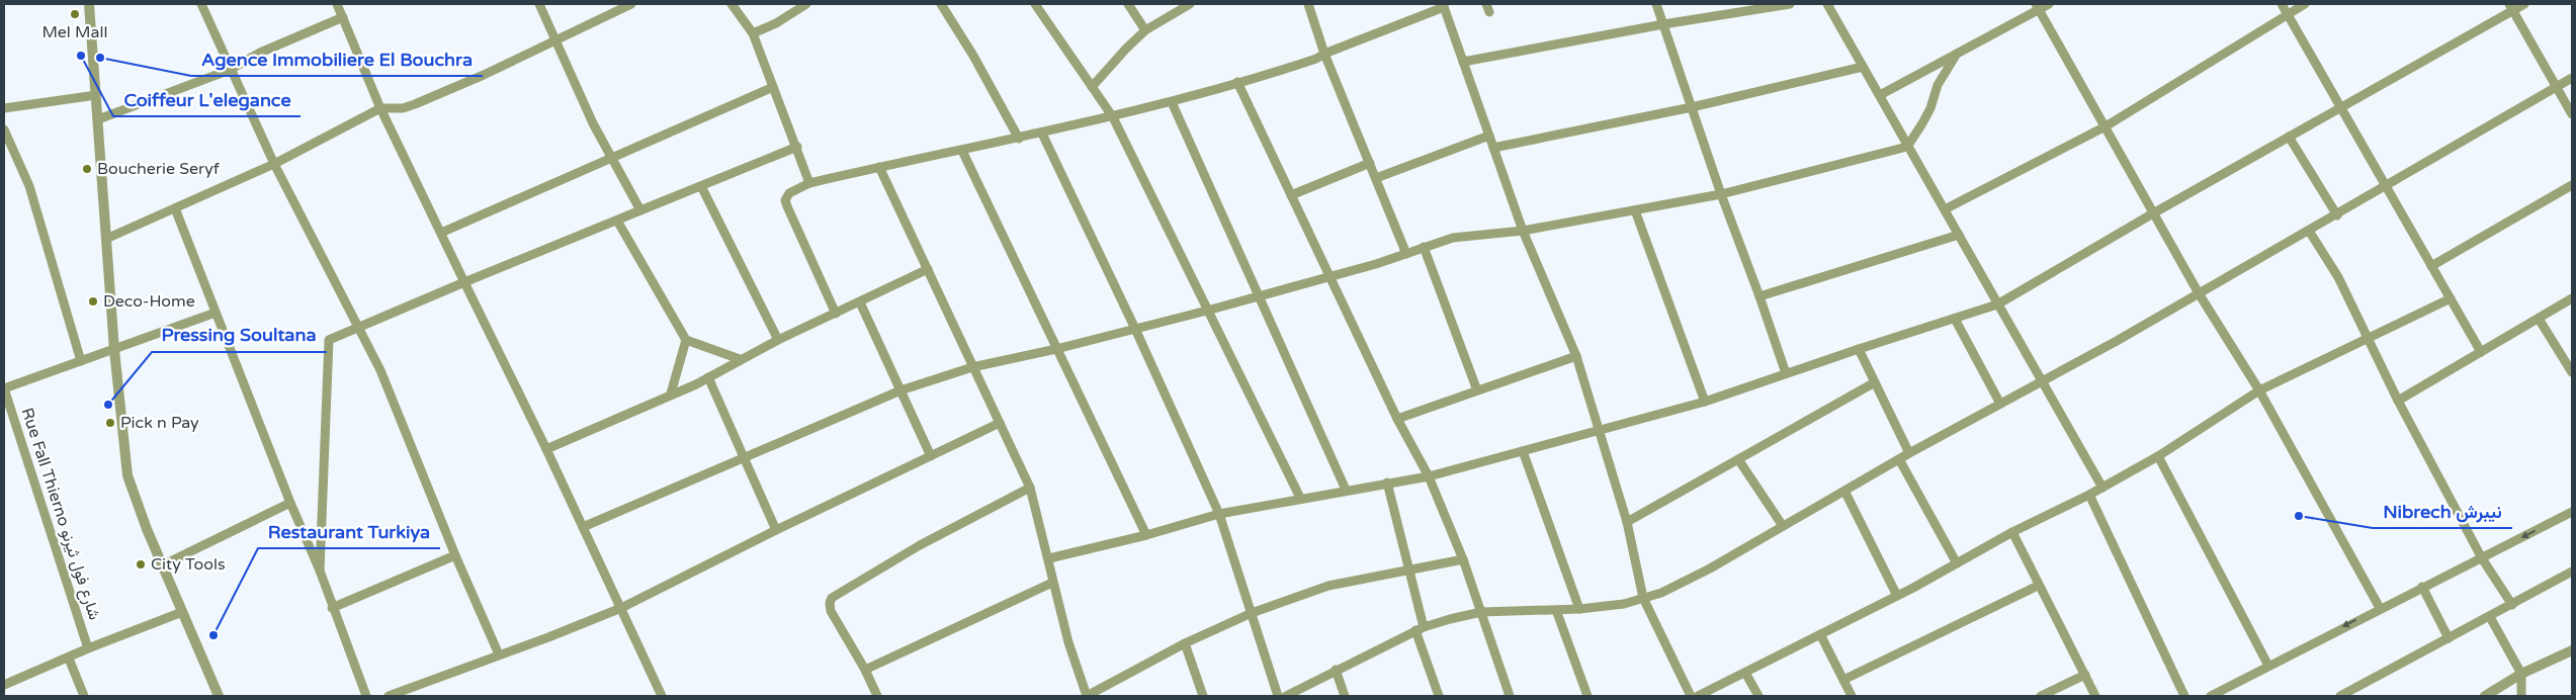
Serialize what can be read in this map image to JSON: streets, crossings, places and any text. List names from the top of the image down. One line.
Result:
{"streets":{"street":["Rue Fall Thierno شارع فول ثيرنو"]},"places":["Mel Mall","Coiffeur L'elegance","Agence Immobiliere El Bouchra","Boucherie Seryf","Deco-Home","Pressing Soultana","Pick n Pay","Nibrech نيبرش","City Tools","Restaurant Turkiya"]}
